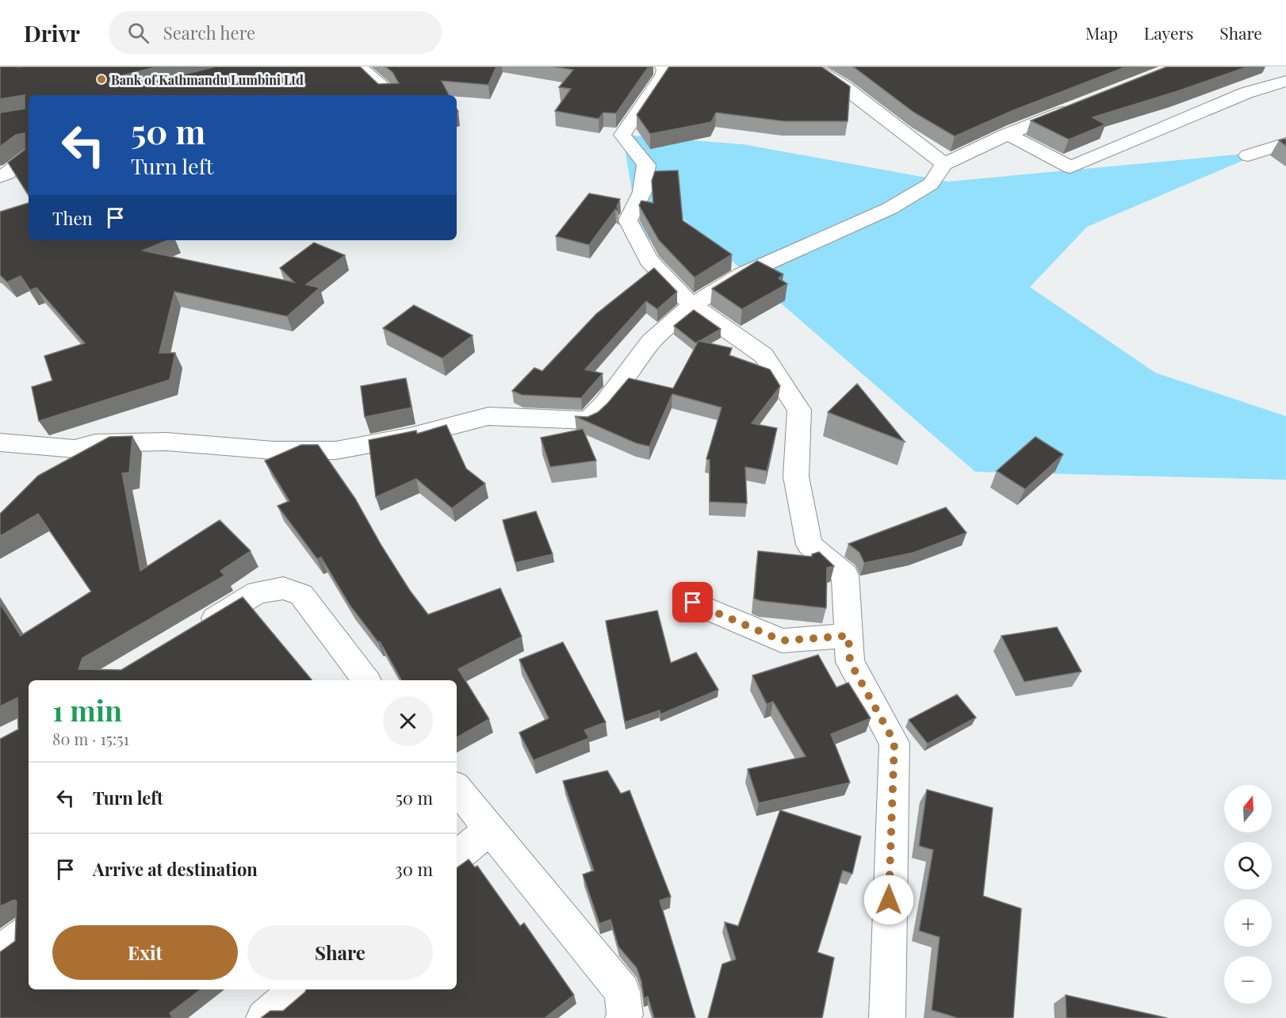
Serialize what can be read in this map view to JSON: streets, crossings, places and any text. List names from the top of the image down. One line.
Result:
{"places":["Bank of Kathmandu Lumbini Ltd"],"north":"top","page":{"header":"Drivr","search":"Search here","nav":["Map","Layers","Share"],"turn":["50 m","Turn left"],"then":"Then","heading":["1 min","80 m · 15:51"],"list":[{"name":"Turn left","value":"50 m"},{"name":"Arrive at destination","value":"30 m"}],"map_buttons":["+","−"],"buttons":["Exit","Share"]}}
